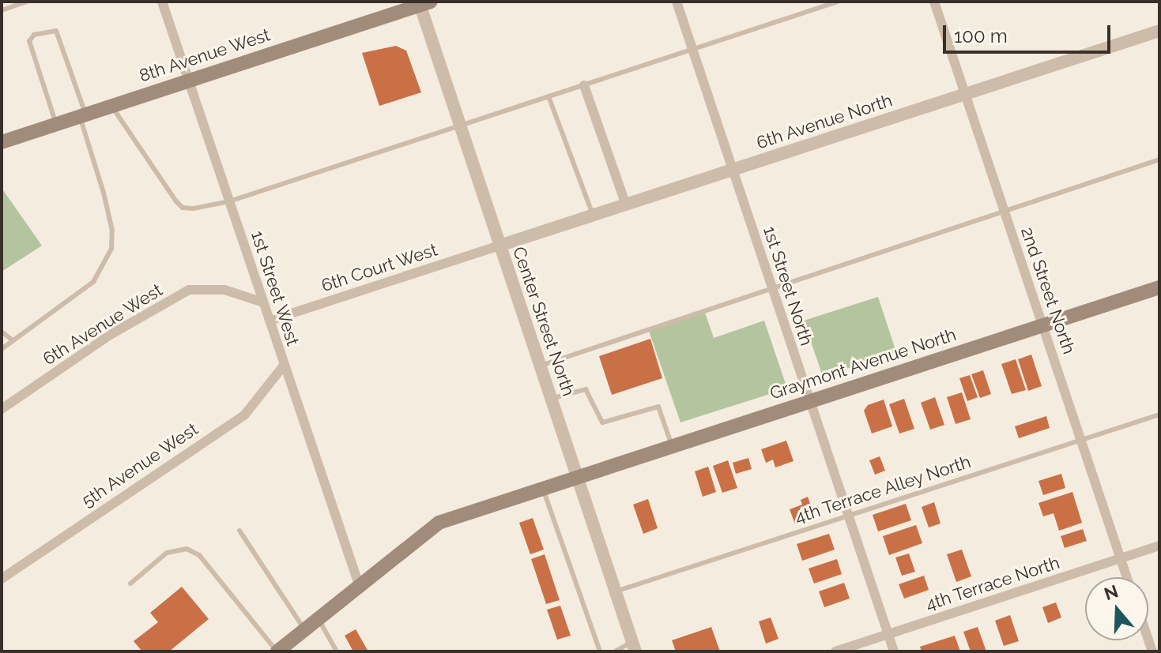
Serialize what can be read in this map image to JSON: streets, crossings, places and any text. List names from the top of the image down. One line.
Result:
{"streets":{"main road":["8th Avenue West","Graymont Avenue North"],"street":["6th Avenue North","6th Court West","1st Street North","1st Street West","2nd Street North","Center Street North","6th Avenue West","5th Avenue West","4th Terrace North"],"lane":["4th Terrace Alley North"]},"crossings":[["8th Avenue West","1st Street West"],["8th Avenue West","Center Street North"],["6th Avenue North","6th Court West"],["6th Avenue North","1st Street North"],["6th Avenue North","2nd Street North"],["6th Avenue North","Center Street North"],["6th Court West","1st Street West"],["6th Court West","Center Street North"],["1st Street North","Graymont Avenue North"],["1st Street North","4th Terrace Alley North"],["1st Street North","4th Terrace North"],["1st Street West","6th Avenue West"],["1st Street West","Graymont Avenue North"],["1st Street West","5th Avenue West"],["2nd Street North","Graymont Avenue North"],["2nd Street North","4th Terrace Alley North"],["2nd Street North","4th Terrace North"],["Center Street North","Graymont Avenue North"],["Center Street North","4th Terrace Alley North"]],"scale_bar":"100 m","north":"top"}
